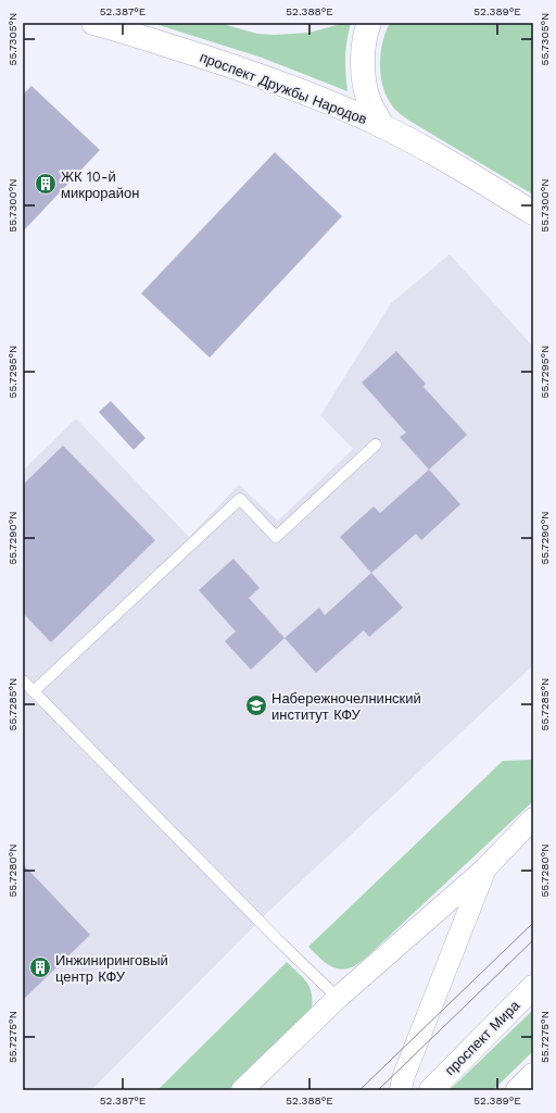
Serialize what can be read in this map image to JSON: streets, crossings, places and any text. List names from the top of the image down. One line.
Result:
{"streets":{"main road":["проспект Дружбы Народов","проспект Мира"]},"places":{"building":["ЖК 10-й микрорайон","Инжиниринговый центр КФУ"],"school or university":["Набережночелнинский институт КФУ"]},"coordinates":["52.387°E","52.388°E","52.389°E","55.7305°N","55.7300°N","55.7295°N","55.7290°N","55.7285°N","55.7280°N","55.7275°N"]}
